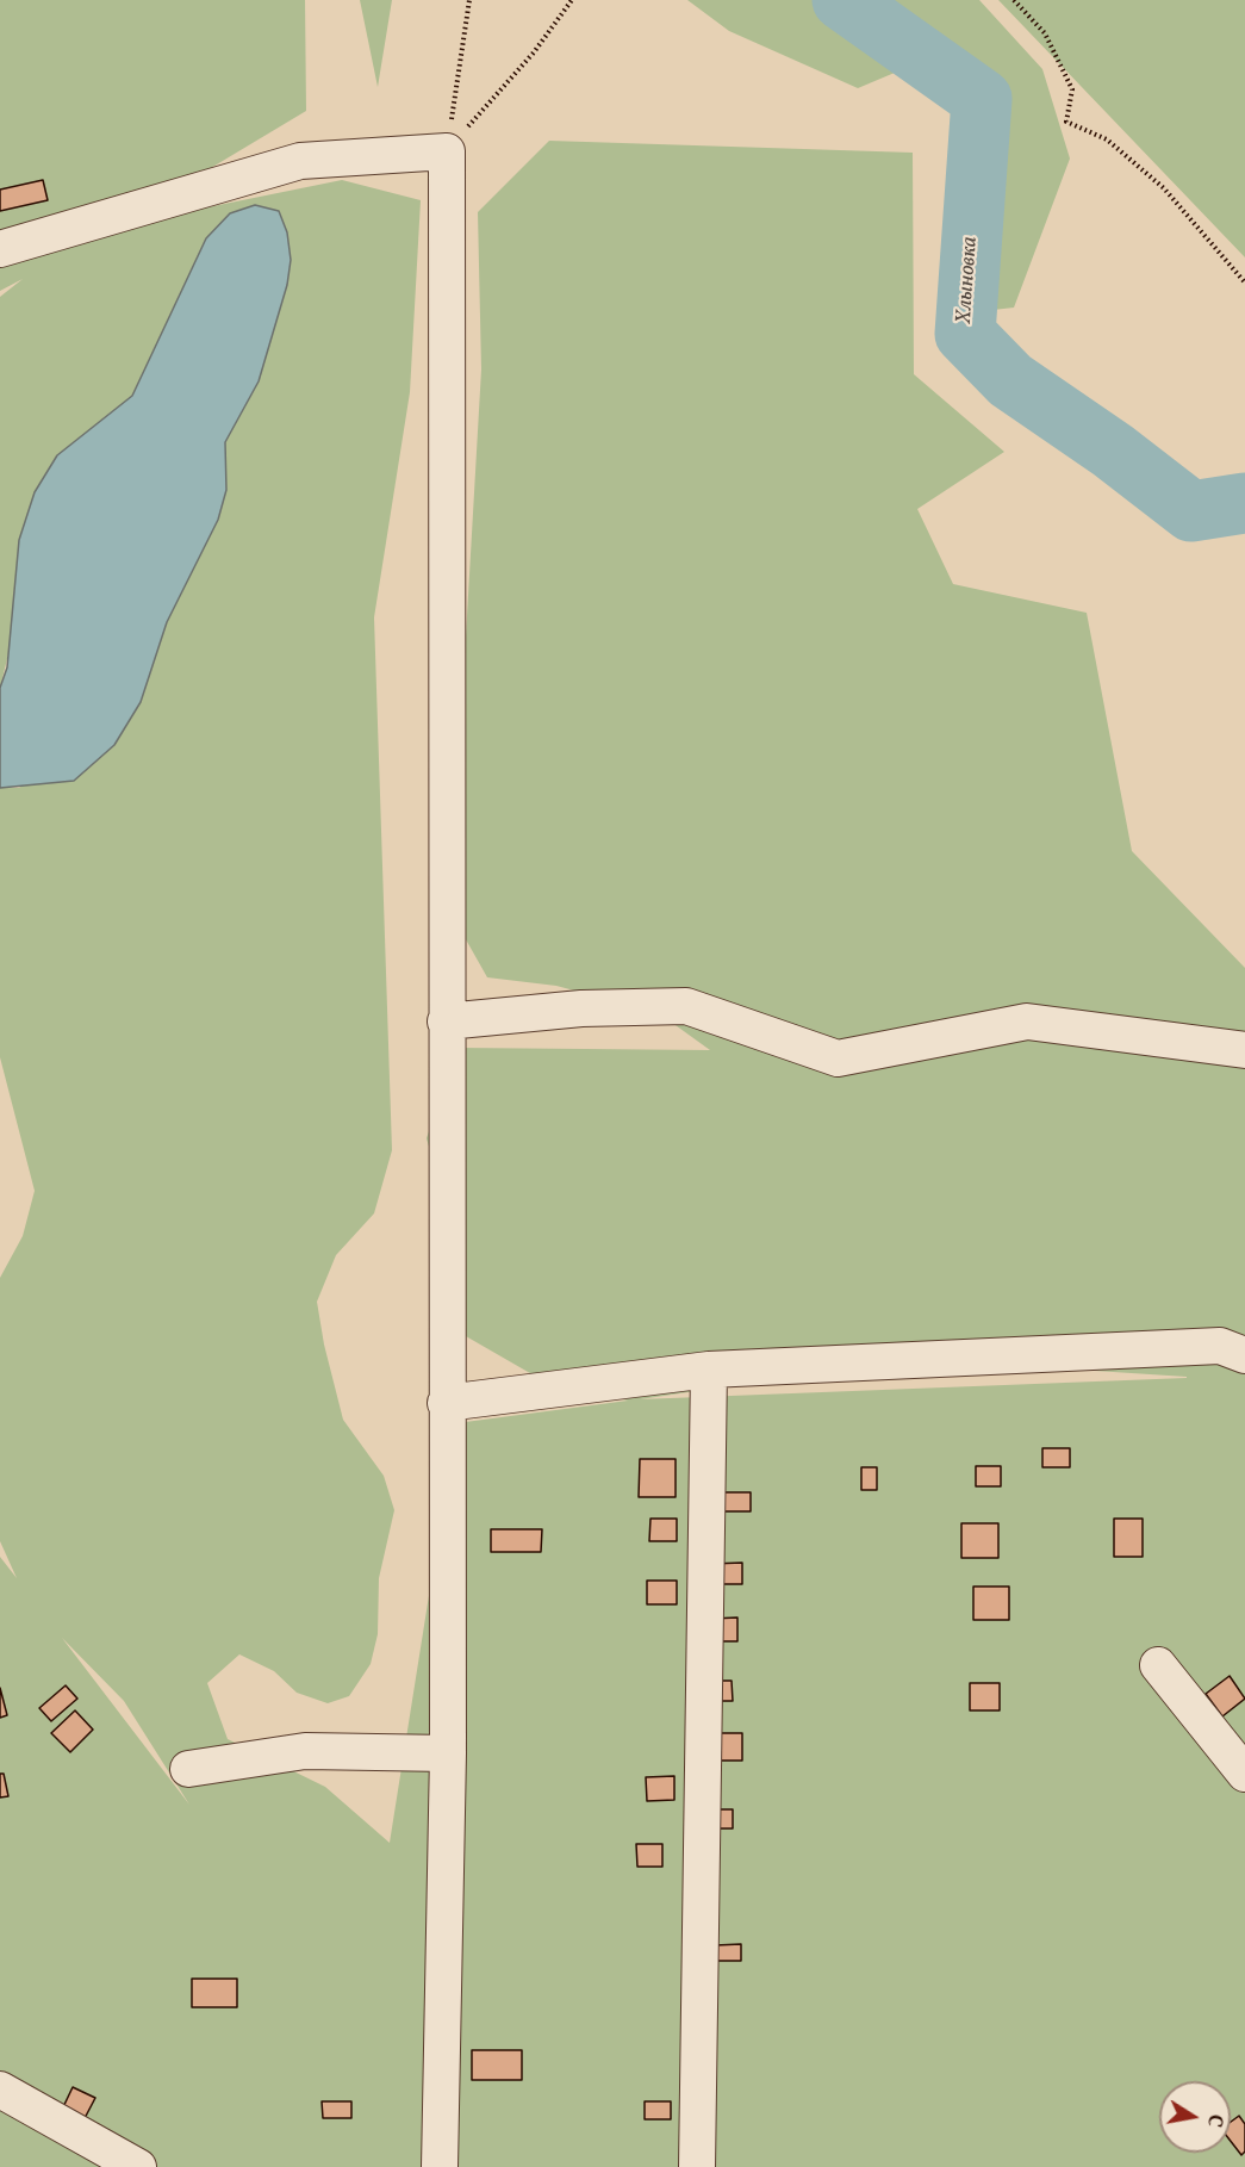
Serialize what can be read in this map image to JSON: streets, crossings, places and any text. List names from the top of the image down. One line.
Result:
{"water":["Хлыновка"],"north":"right"}
